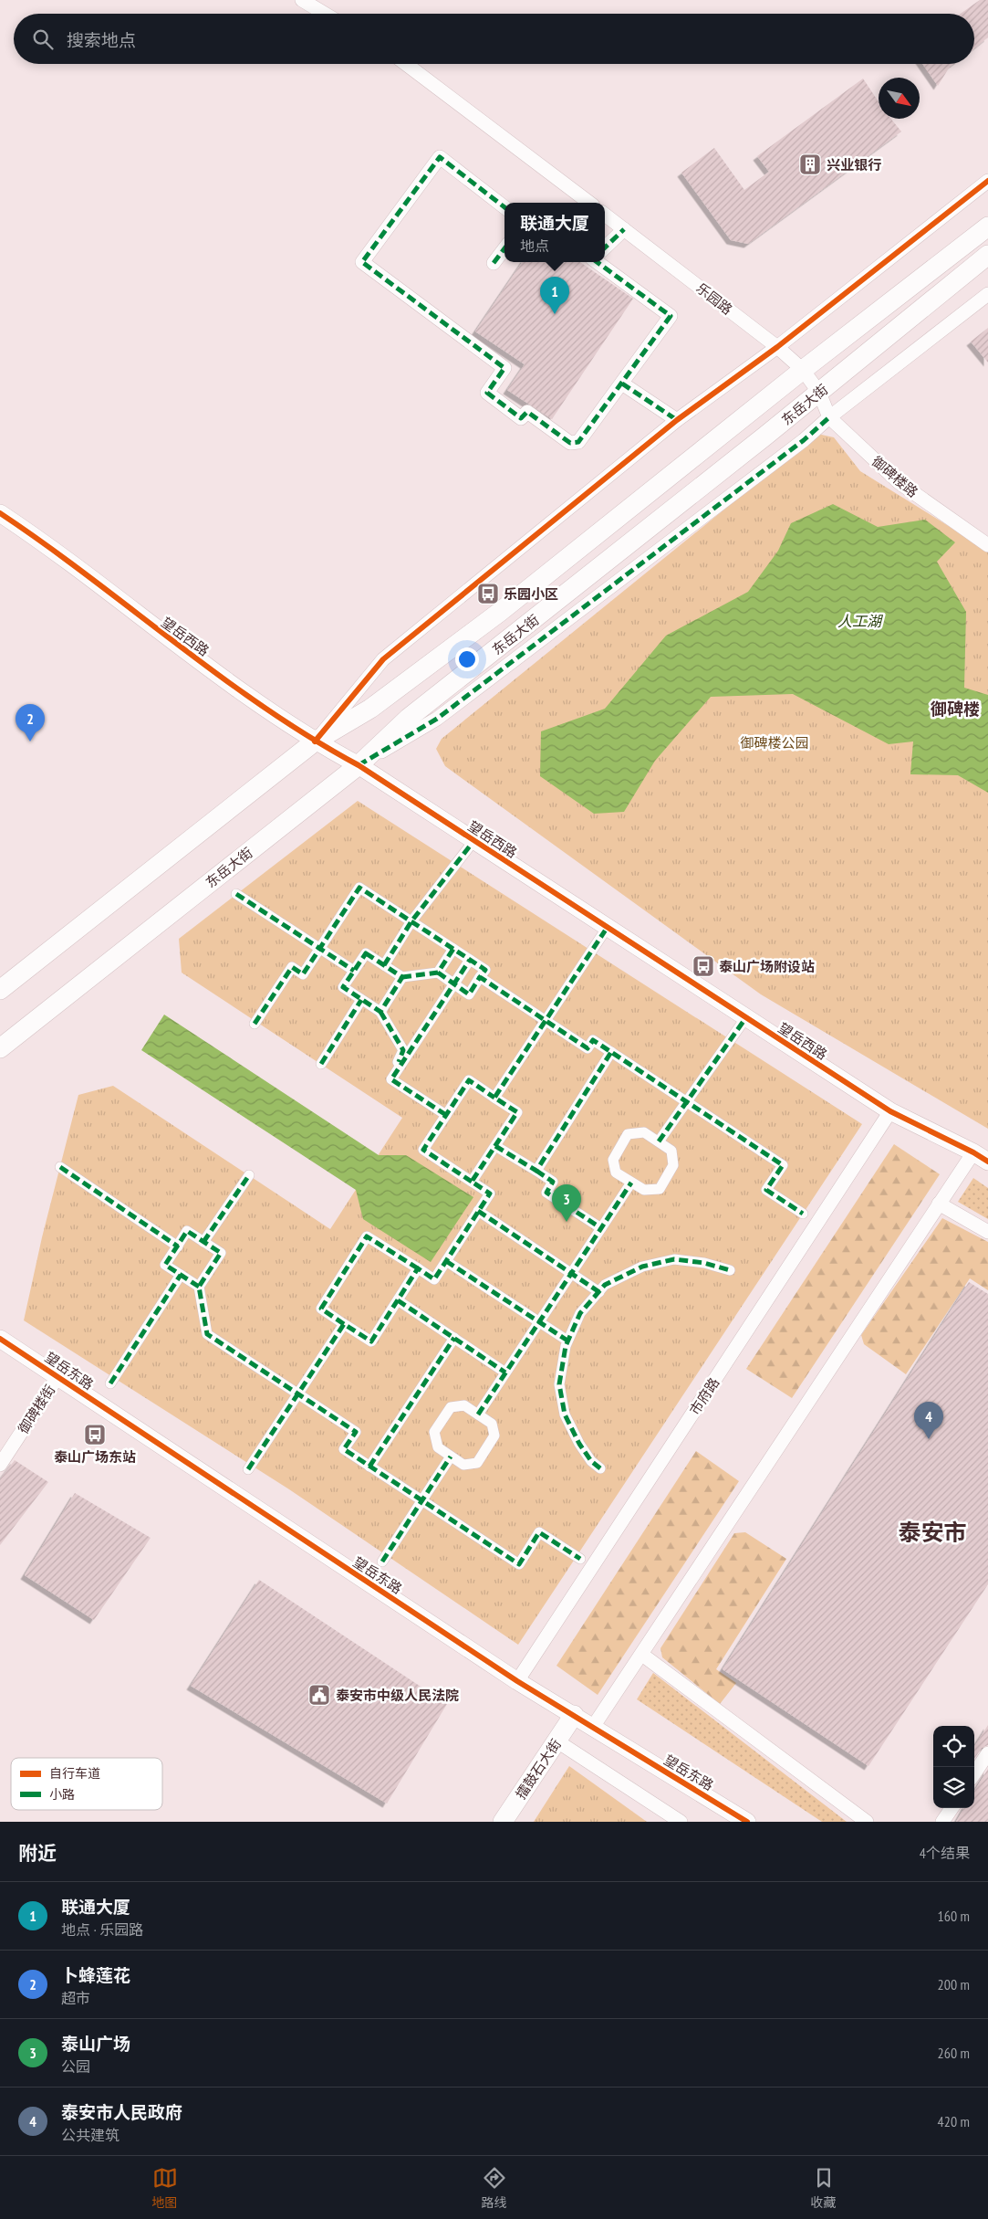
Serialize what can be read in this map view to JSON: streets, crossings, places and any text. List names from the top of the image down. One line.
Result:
{"streets":{"main road":["东岳大街","擂鼓石大街"],"street":["乐园路","御碑楼路","望岳西路","望岳东路","市府路","御碑楼街"]},"crossings":[["乐园路","东岳大街"],["乐园路","御碑楼路"],["东岳大街","御碑楼路"],["东岳大街","望岳西路"],["望岳西路","市府路"],["望岳东路","市府路"],["望岳东路","御碑楼街"],["望岳东路","擂鼓石大街"]],"districts":["御碑楼","泰安市"],"water":["人工湖"],"parks":["御碑楼公园"],"places":{"building":["兴业银行"],"bus stop":["乐园小区","泰山广场附设站","泰山广场东站"],"public building":["泰安市中级人民法院"]},"legend":["自行车道","小路"],"north":"bottom right","page":{"search":"搜索地点","popup":["联通大厦","地点"],"pins":["1","2","3","4"],"heading":["附近","4个结果"],"list":[{"mark":"1","name":"联通大厦","note":"地点 · 乐园路","value":"160 m"},{"mark":"2","name":"卜蜂莲花","note":"超市","value":"200 m"},{"mark":"3","name":"泰山广场","note":"公园","value":"260 m"},{"mark":"4","name":"泰安市人民政府","note":"公共建筑","value":"420 m"}],"nav":["地图","路线","收藏"]}}
